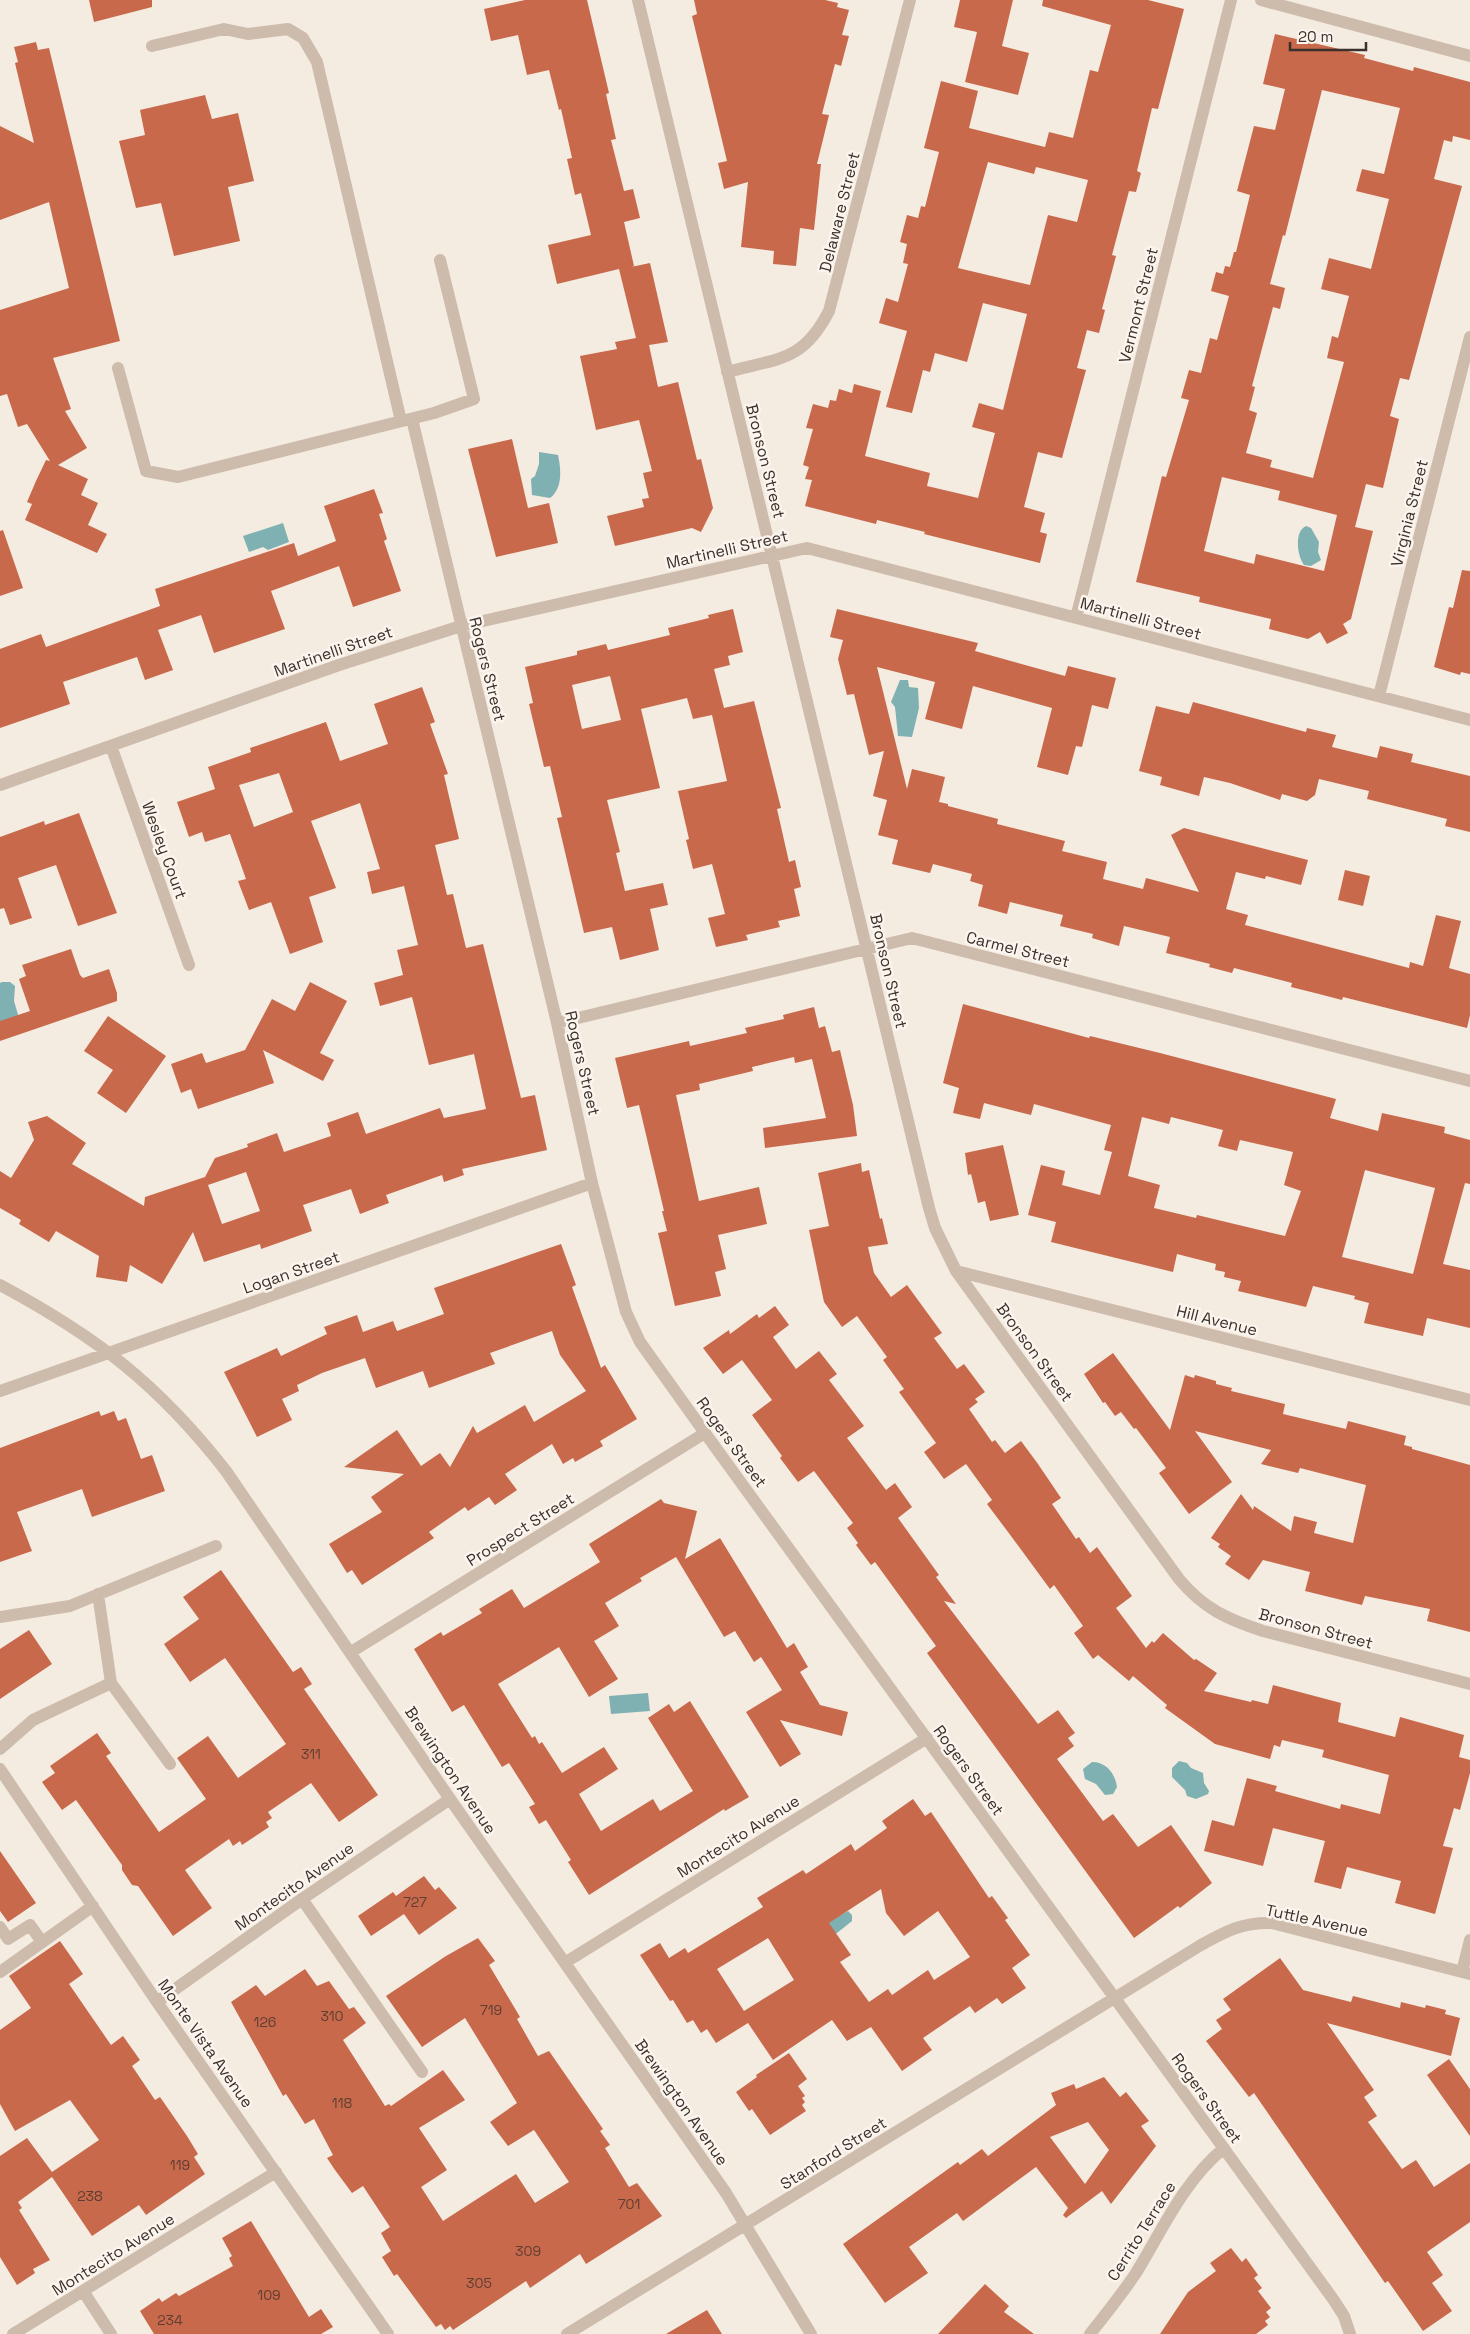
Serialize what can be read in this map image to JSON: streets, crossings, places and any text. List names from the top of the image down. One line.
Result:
{"streets":{"street":["Delaware Street","Vermont Street","Bronson Street","Virginia Street","Martinelli Street","Rogers Street","Wesley Court","Carmel Street","Logan Street","Hill Avenue","Prospect Street","Brewington Avenue","Montecito Avenue","Tuttle Avenue","Monte Vista Avenue","Stanford Street","Cerrito Terrace"]},"crossings":[["Delaware Street","Bronson Street"],["Vermont Street","Martinelli Street"],["Bronson Street","Martinelli Street"],["Bronson Street","Carmel Street"],["Bronson Street","Hill Avenue"],["Virginia Street","Martinelli Street"],["Martinelli Street","Rogers Street"],["Martinelli Street","Wesley Court"],["Rogers Street","Carmel Street"],["Rogers Street","Logan Street"],["Rogers Street","Prospect Street"],["Rogers Street","Montecito Avenue"],["Rogers Street","Tuttle Avenue"],["Rogers Street","Stanford Street"],["Rogers Street","Cerrito Terrace"],["Logan Street","Brewington Avenue"],["Prospect Street","Brewington Avenue"],["Brewington Avenue","Montecito Avenue"],["Brewington Avenue","Stanford Street"],["Montecito Avenue","Monte Vista Avenue"],["Tuttle Avenue","Stanford Street"]],"house_numbers":["311","727","719","310","126","118","119","238","701","309","305","109","234"],"scale_bar":"20 m"}
